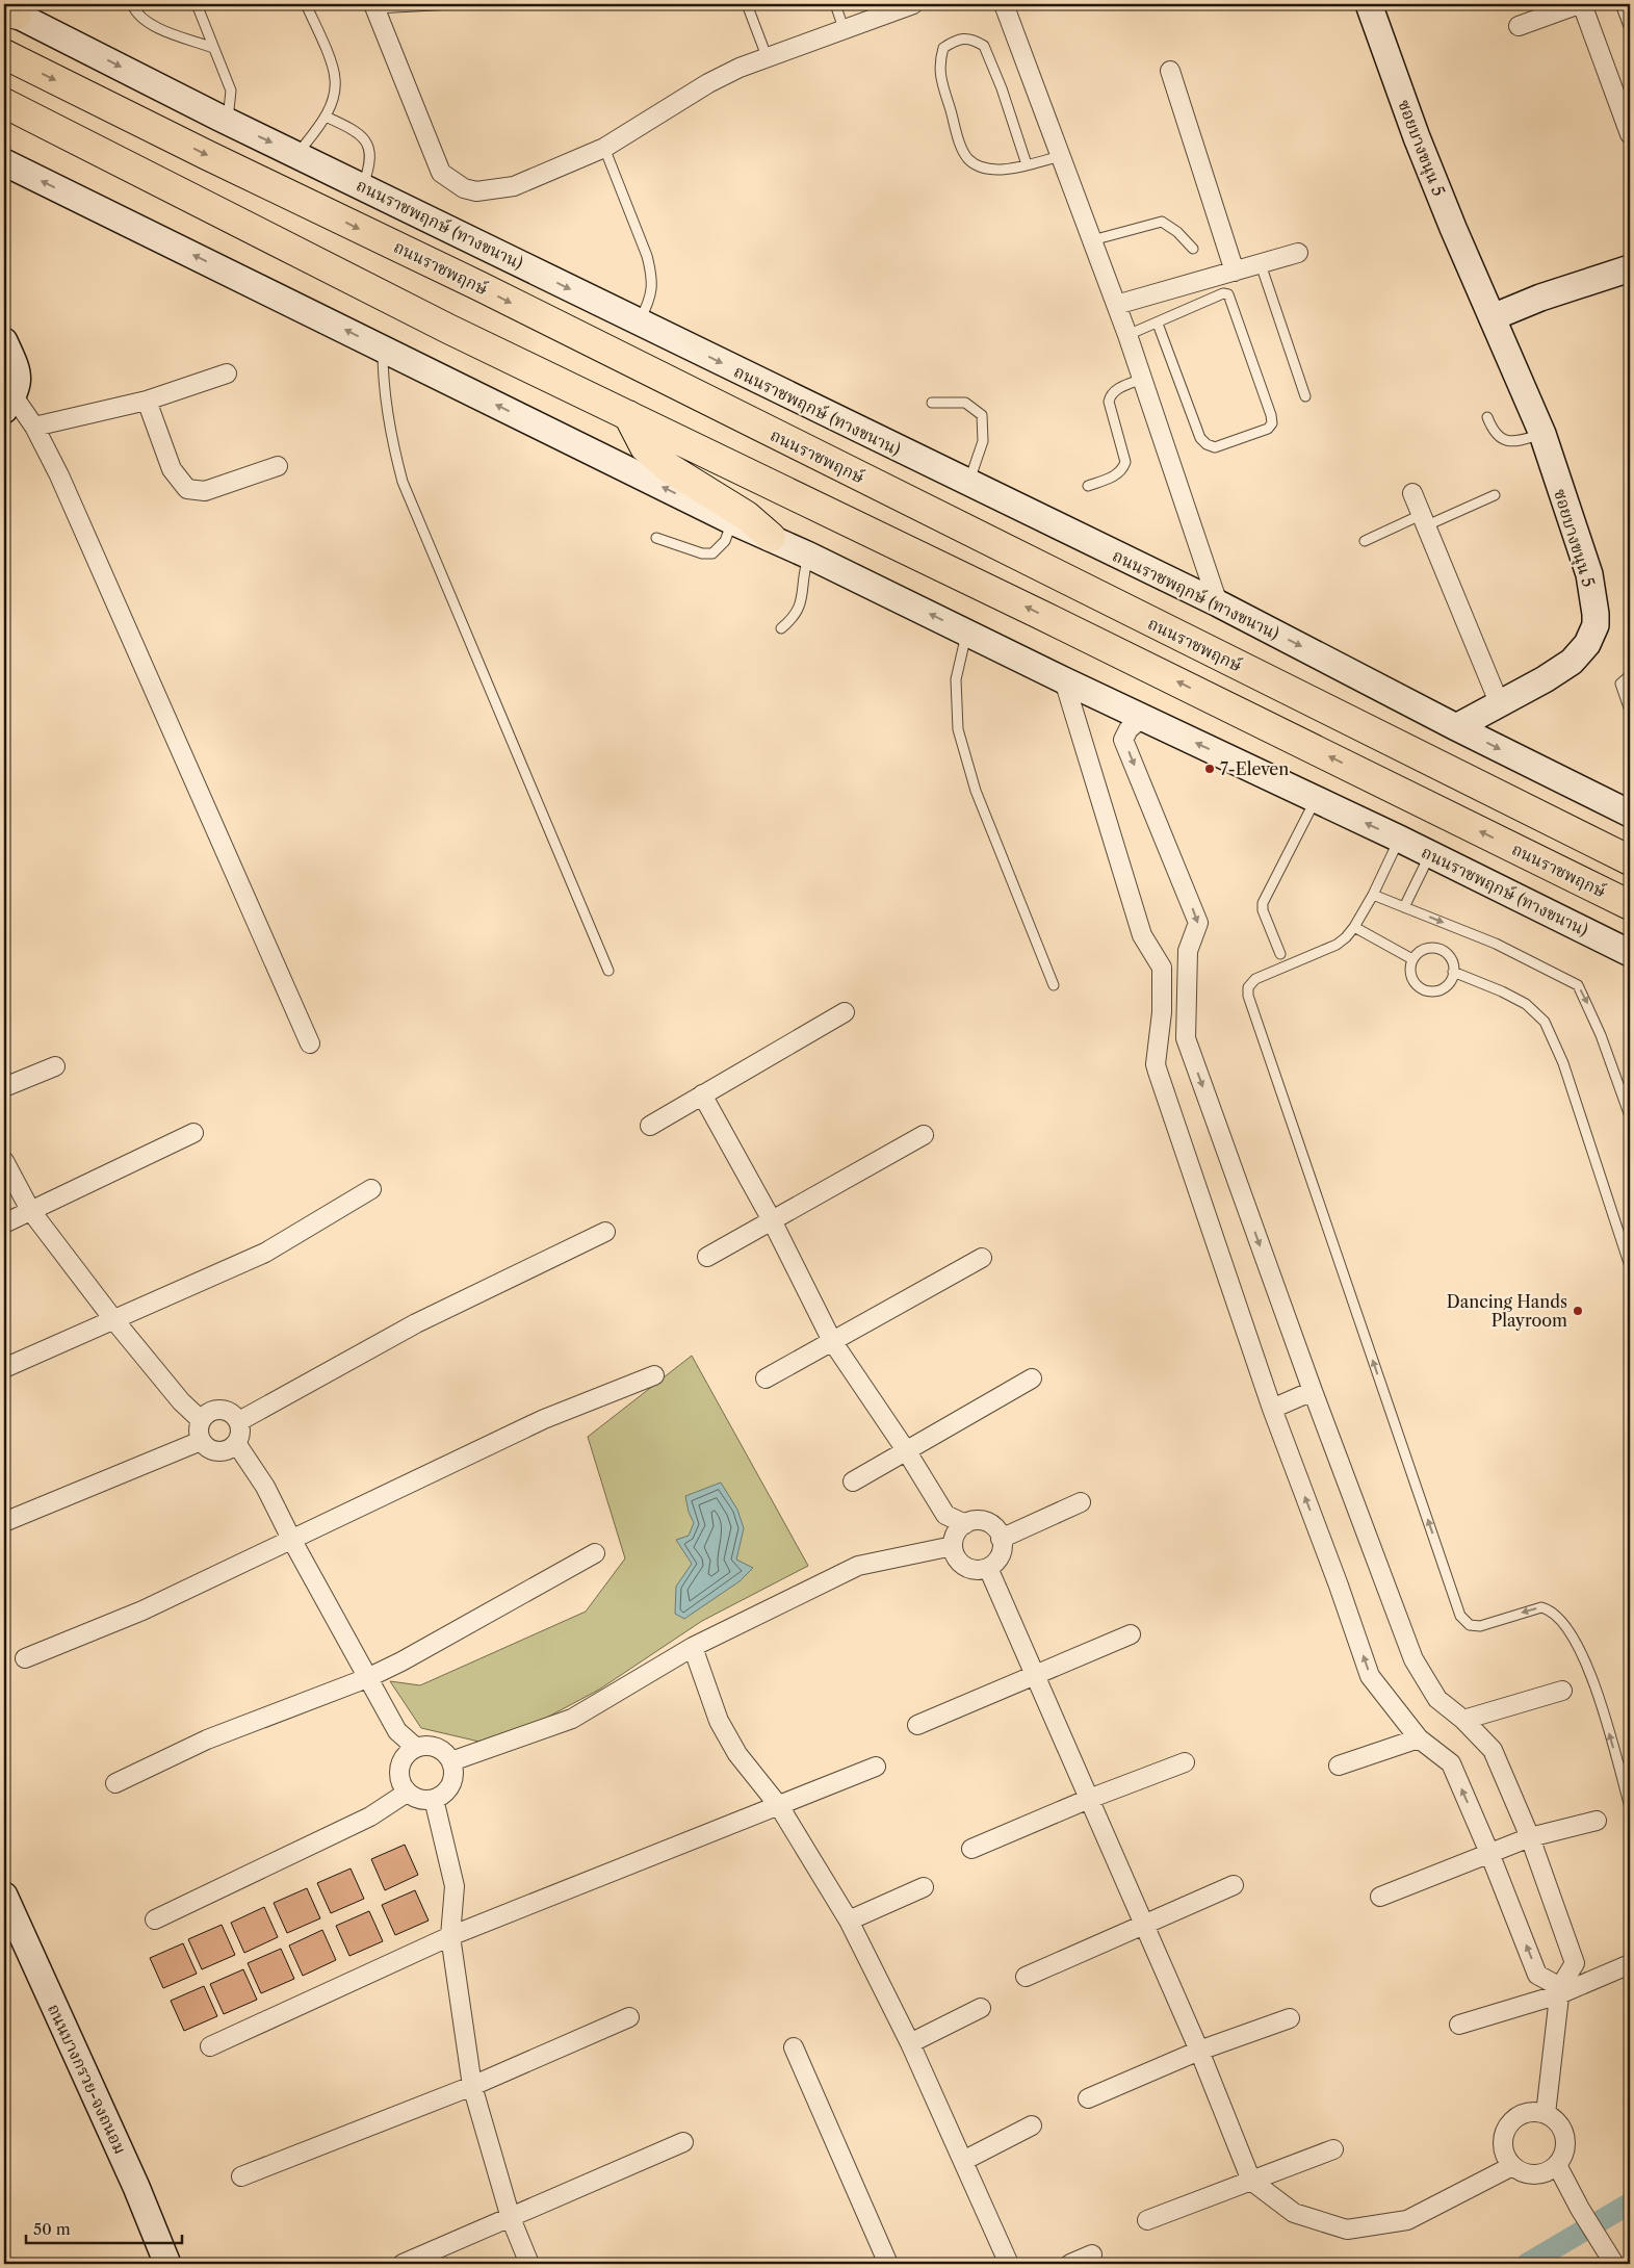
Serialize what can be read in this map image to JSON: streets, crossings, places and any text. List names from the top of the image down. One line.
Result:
{"streets":{"main road":["ซอยบางขนุน 5","ถนนราชพฤกษ์ (ทางขนาน)","ถนนราชพฤกษ์","ถนนบางกรวย-จงถนอม"]},"crossings":[["ซอยบางขนุน 5","ถนนราชพฤกษ์ (ทางขนาน)"]],"places":["7-Eleven","Dancing Hands Playroom"],"scale_bar":"50 m"}
